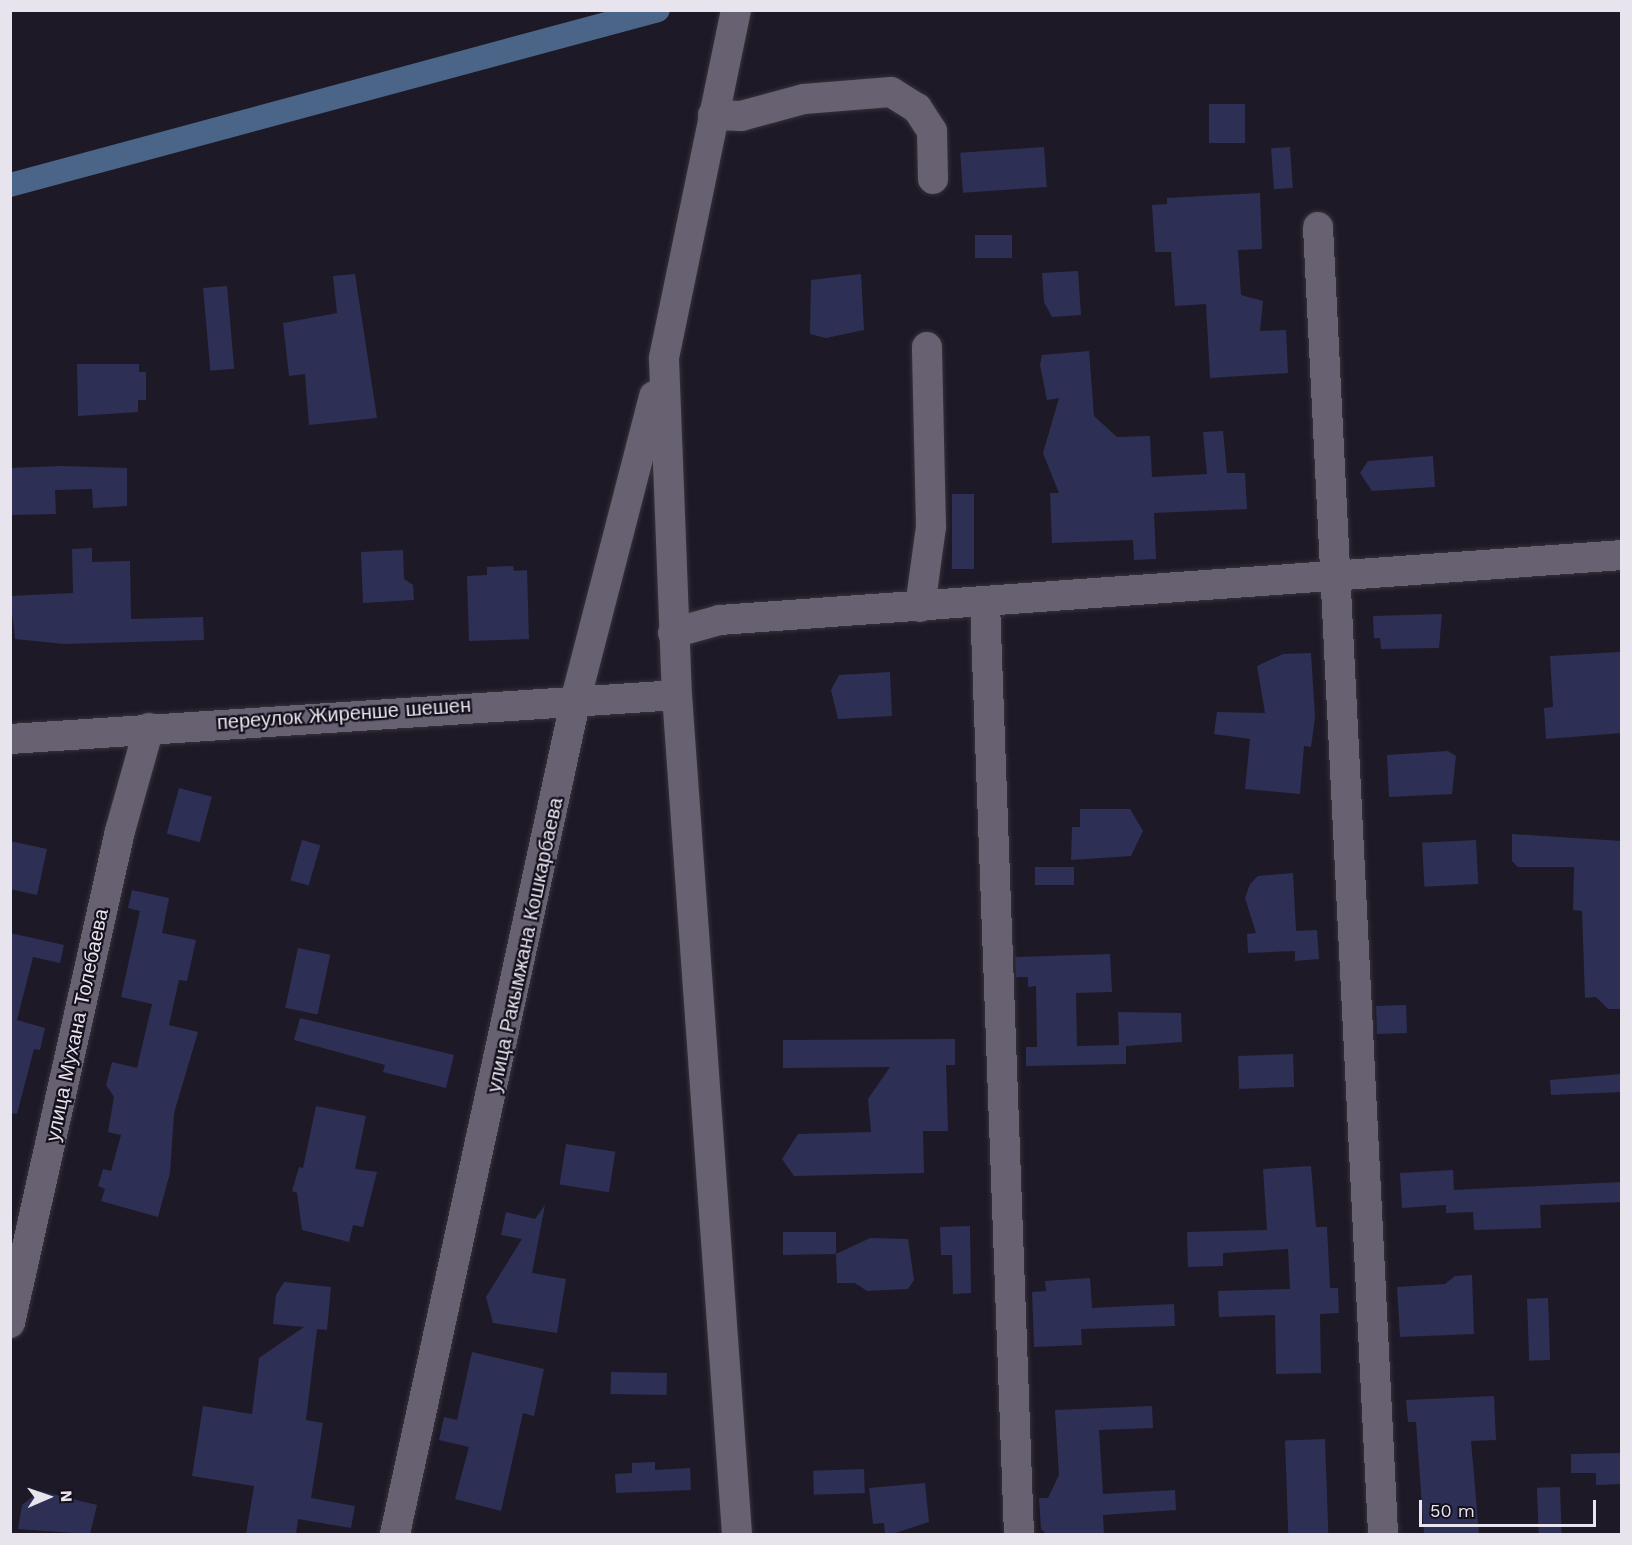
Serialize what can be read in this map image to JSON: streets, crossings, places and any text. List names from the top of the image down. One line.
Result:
{"streets":{"street":["переулок Жиренше шешен","улица Ракымжана Кошкарбаева","улица Мухана Толебаева"]},"crossings":[["переулок Жиренше шешен","улица Ракымжана Кошкарбаева"],["переулок Жиренше шешен","улица Мухана Толебаева"]],"scale_bar":"50 m","north":"right"}
